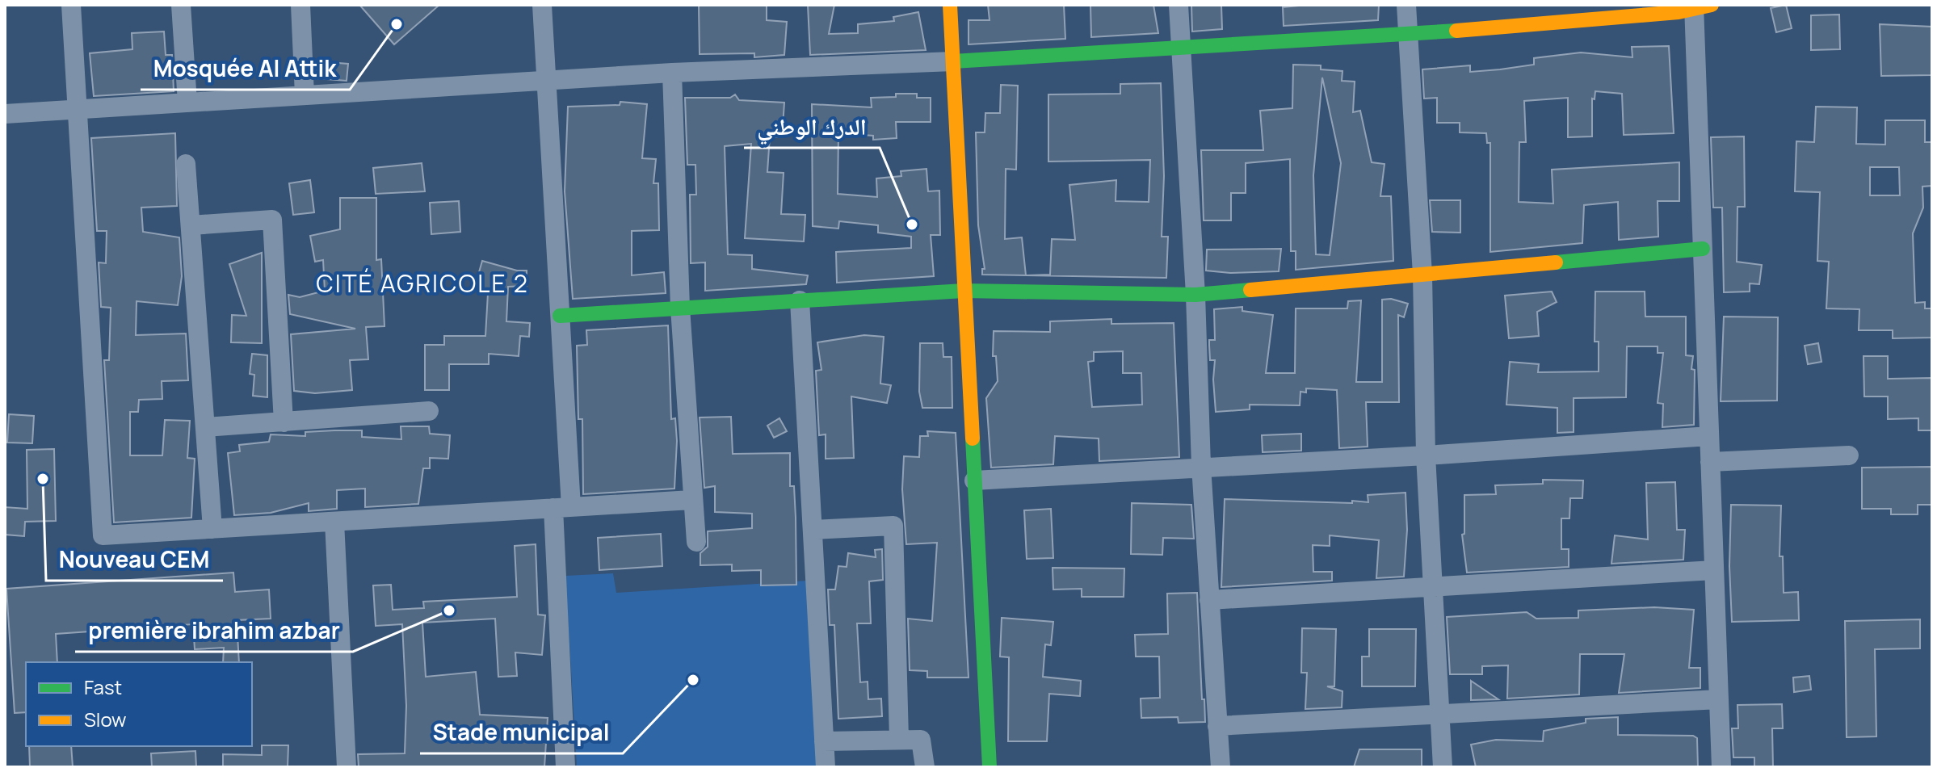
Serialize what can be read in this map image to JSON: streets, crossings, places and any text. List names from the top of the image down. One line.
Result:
{"districts":["CITÉ AGRICOLE 2"],"places":["Mosquée Al Attik","الدرك الوطني","Nouveau CEM","première ibrahim azbar","Stade municipal"],"legend":["Fast","Slow"]}
